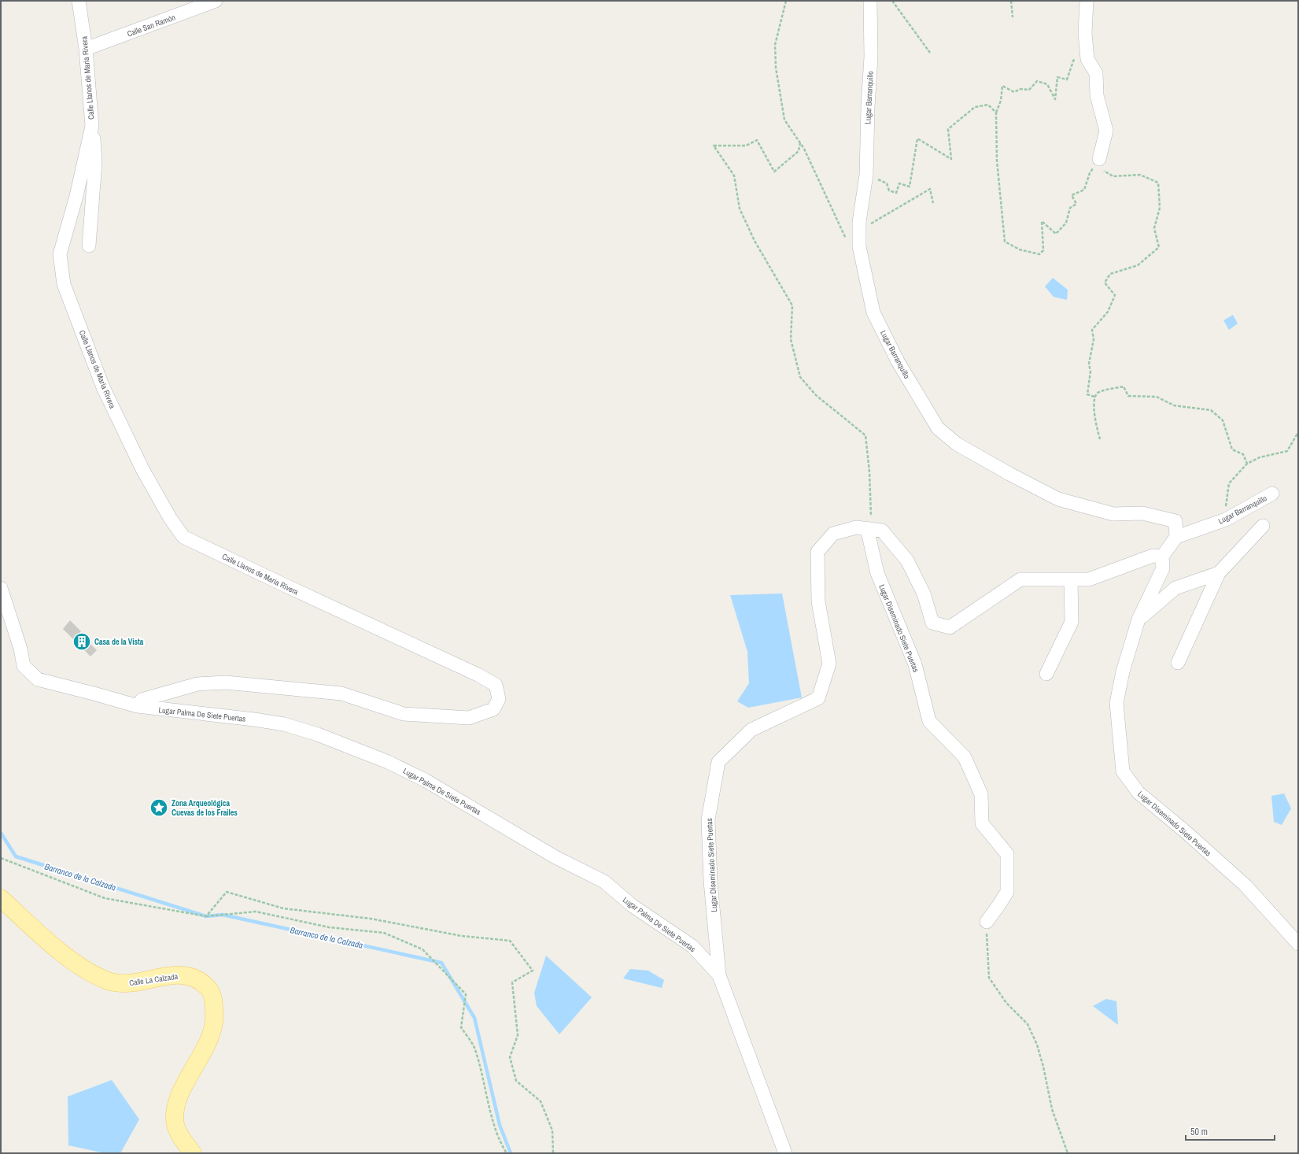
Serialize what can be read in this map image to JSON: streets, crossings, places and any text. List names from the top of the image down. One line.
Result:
{"streets":{"main road":["Calle La Calzada"],"street":["Calle San Ramón","Calle Llanos de María Rivera","Lugar Barranquillo","Lugar Diseminado Siete Puertas","Lugar Palma De Siete Puertas"]},"crossings":[["Calle San Ramón","Calle Llanos de María Rivera"],["Calle Llanos de María Rivera","Lugar Palma De Siete Puertas"],["Lugar Diseminado Siete Puertas","Lugar Palma De Siete Puertas"]],"water":["Barranco de la Calzada"],"places":{"building":["Casa de la Vista"],"place":["Zona Arqueológica Cuevas de los Frailes"]},"scale_bar":"50 m"}
